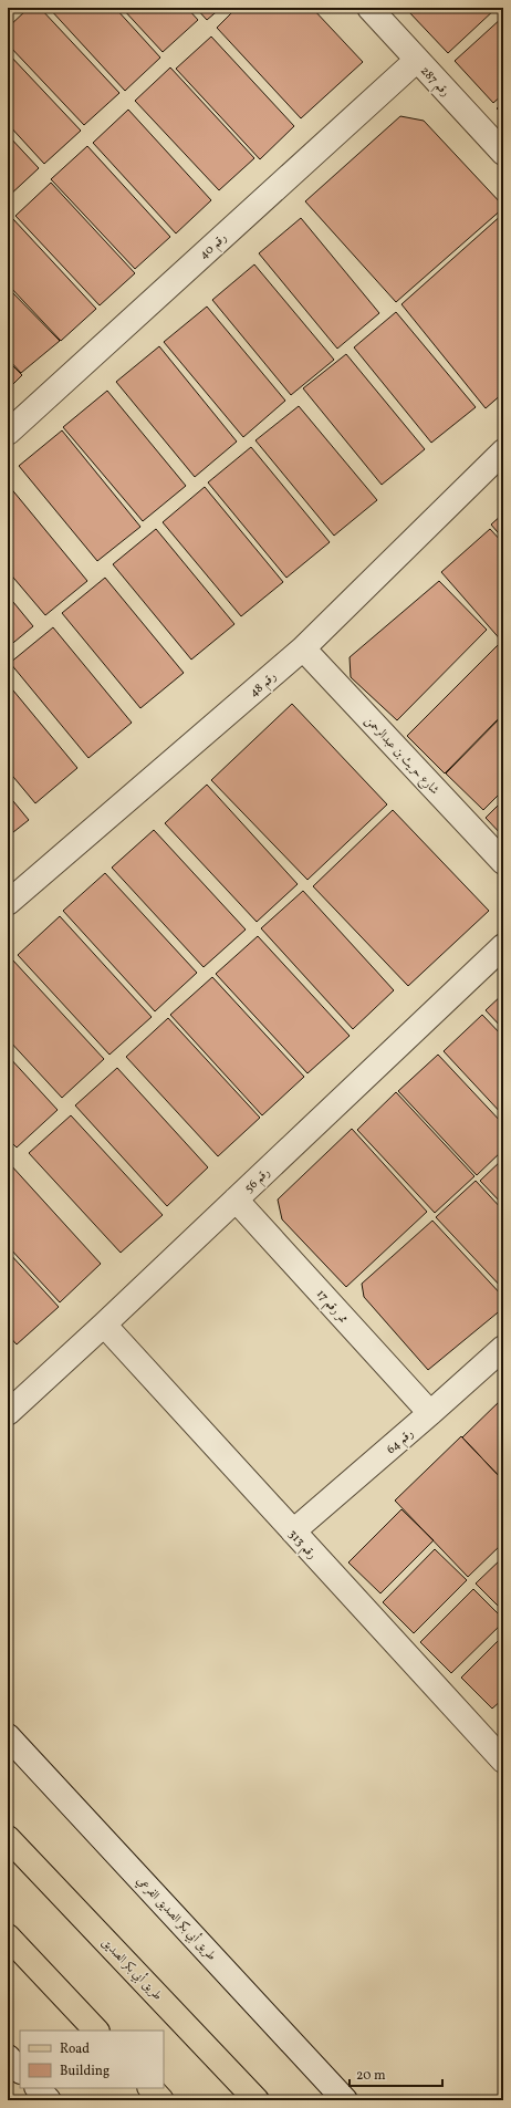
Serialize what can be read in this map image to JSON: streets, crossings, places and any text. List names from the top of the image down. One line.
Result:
{"streets":{"main road":["طريق أبي بكر الصديق"],"street":["رقم 287","رقم 40","رقم 48","شارع حريث بن عبدالرحمن","رقم 56","ممر رقم 17","رقم 64","رقم 313","طريق أبي بكر الصديق الفرعي"]},"crossings":[["رقم 287","رقم 40"],["رقم 48","شارع حريث بن عبدالرحمن"],["رقم 56","ممر رقم 17"],["رقم 56","رقم 313"],["ممر رقم 17","رقم 64"],["رقم 64","رقم 313"]],"legend":["Road","Building"],"scale_bar":"20 m"}
